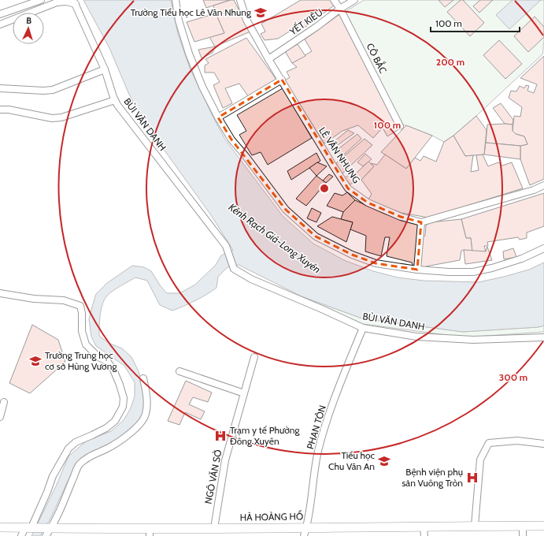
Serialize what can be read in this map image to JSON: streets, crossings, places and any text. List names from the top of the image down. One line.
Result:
{"streets":{"main road":["HÀ HOÀNG HỔ"],"street":["YẾT KIÊU","CÔ BẮC","BÙI VĂN DANH","LÊ VĂN NHUNG","PHAN TÔN","NGÔ VĂN SỞ"]},"crossings":[["YẾT KIÊU","CÔ BẮC"],["YẾT KIÊU","LÊ VĂN NHUNG"],["BÙI VĂN DANH","PHAN TÔN"],["PHAN TÔN","HÀ HOÀNG HỔ"],["NGÔ VĂN SỞ","HÀ HOÀNG HỔ"]],"water":["Kênh Rạch Giá-Long Xuyên"],"places":{"school or university":["Trường Tiểu học Lê Văn Nhung","Trường Trung học cơ sở Hùng Vương","Tiểu học Chu Văn An"],"hospital":["Trạm y tế Phường Đông Xuyên","Bệnh viện phụ sản Vuông Tròn"]},"scale_bar":"100 m","north":"top","rings":["200 m","100 m","300 m"]}
